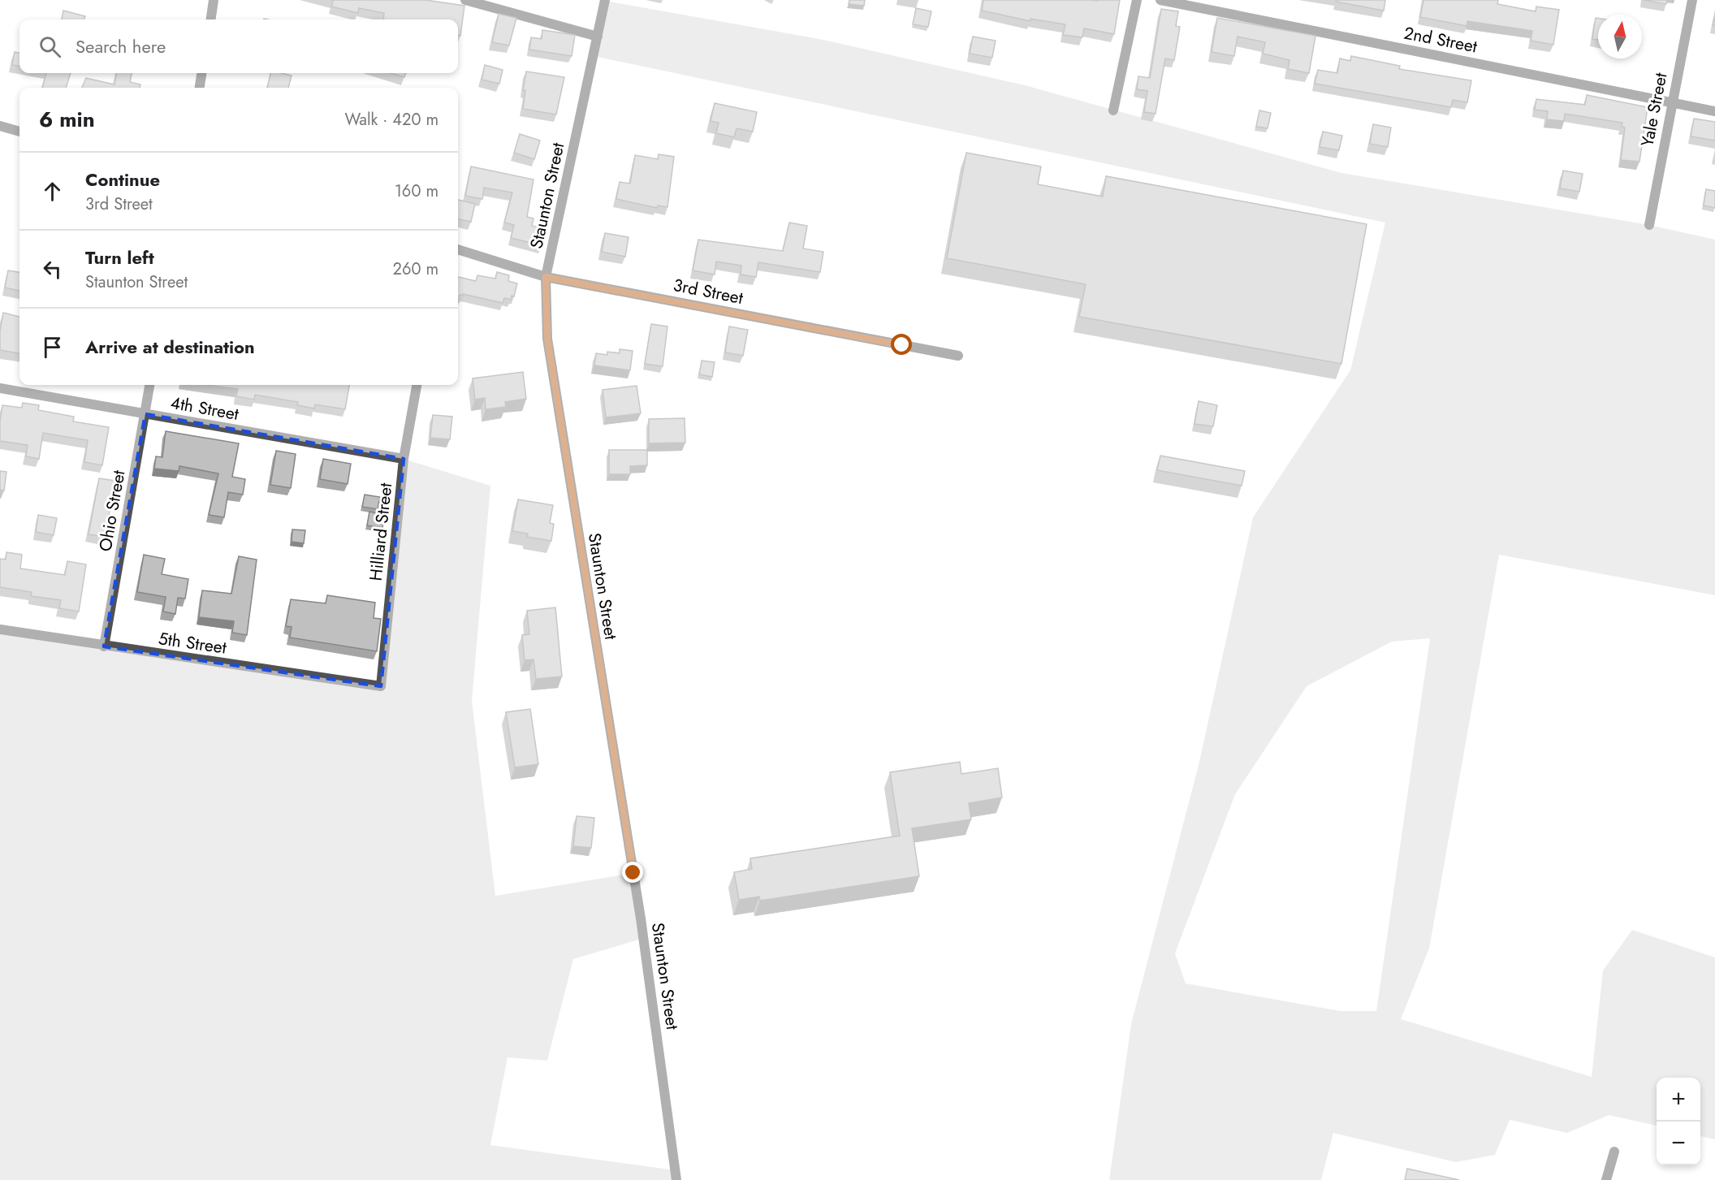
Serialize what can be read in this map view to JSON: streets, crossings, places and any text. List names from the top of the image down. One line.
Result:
{"streets":{"street":["2nd Street","Yale Street","Staunton Street","3rd Street","4th Street","Ohio Street","Hilliard Street","5th Street"]},"crossings":[["2nd Street","Yale Street"],["Staunton Street","3rd Street"],["4th Street","Ohio Street"],["4th Street","Hilliard Street"],["Ohio Street","5th Street"],["Hilliard Street","5th Street"]],"north":"top","page":{"search":"Search here","heading":["6 min","Walk · 420 m"],"list":[["Continue","3rd Street","160 m"],["Turn left","Staunton Street","260 m"],"Arrive at destination"],"map_buttons":["+","−"]}}
